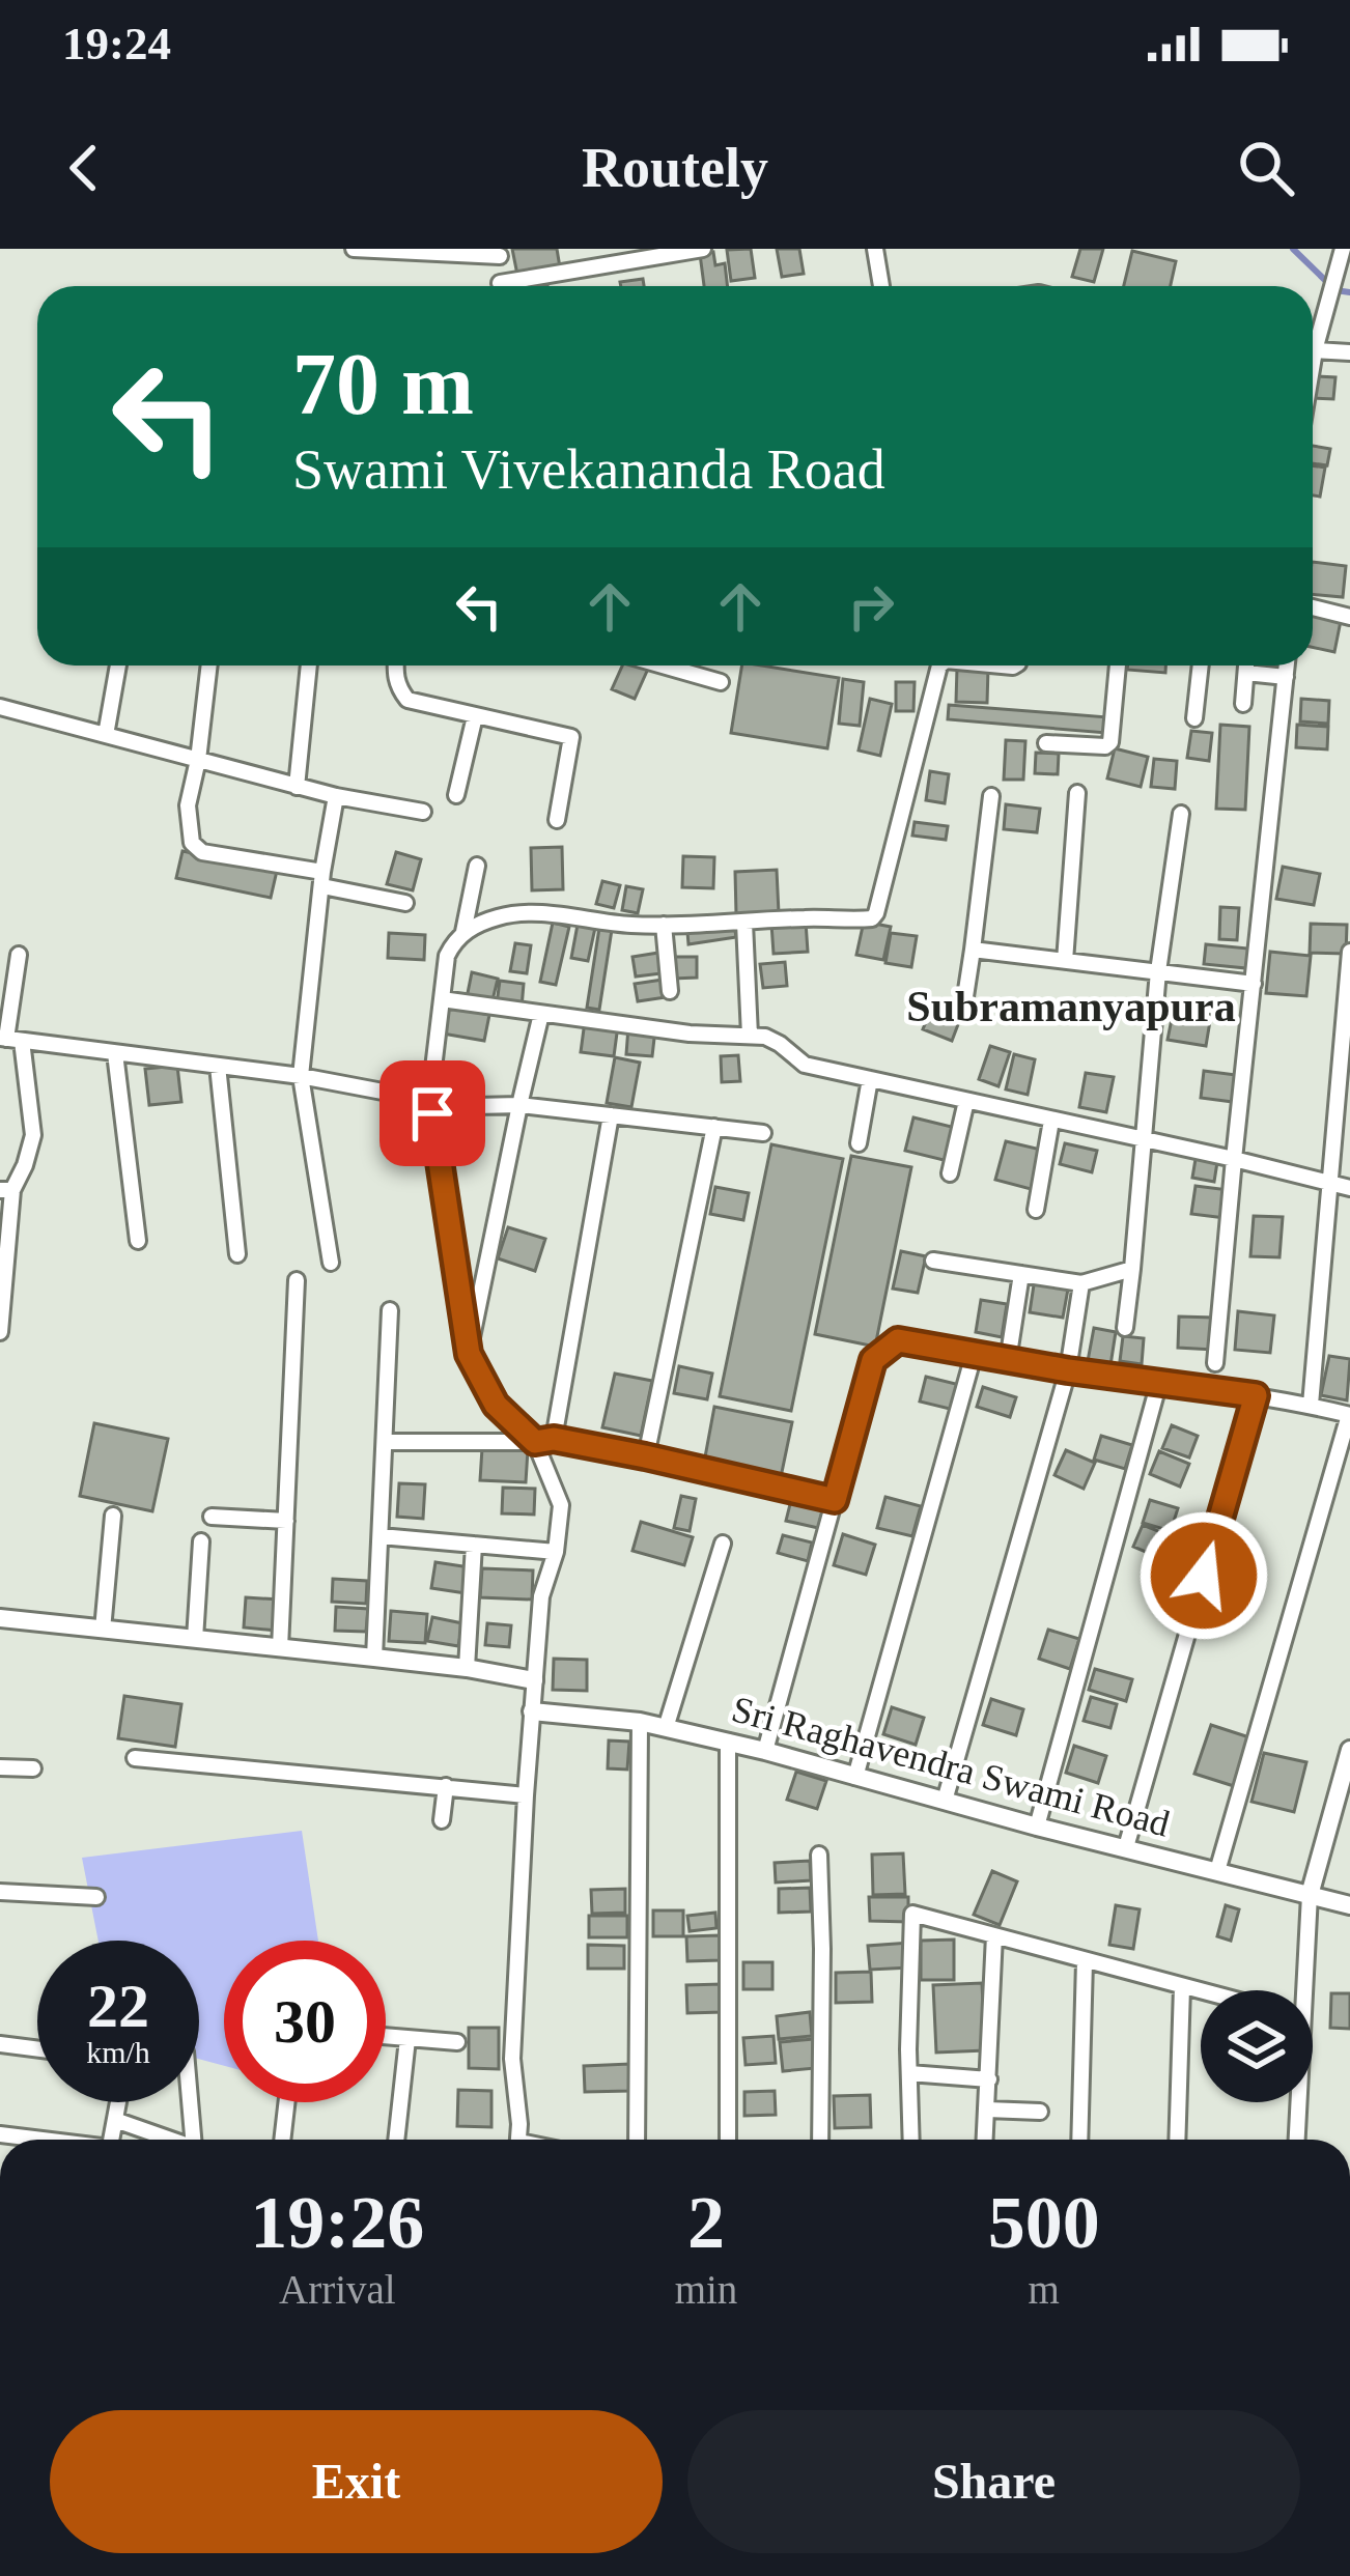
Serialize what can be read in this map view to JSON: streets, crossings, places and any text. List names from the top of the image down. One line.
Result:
{"streets":{"street":["Sri Raghavendra Swami Road"]},"districts":["Subramanyapura"],"page":{"status":"19:24","header":"Routely","turn":["70 m","Swami Vivekananda Road"],"speed":"22 km/h","limit":"30","eta":["19:26","Arrival","2","min","500","m"],"buttons":["Exit","Share"]}}
